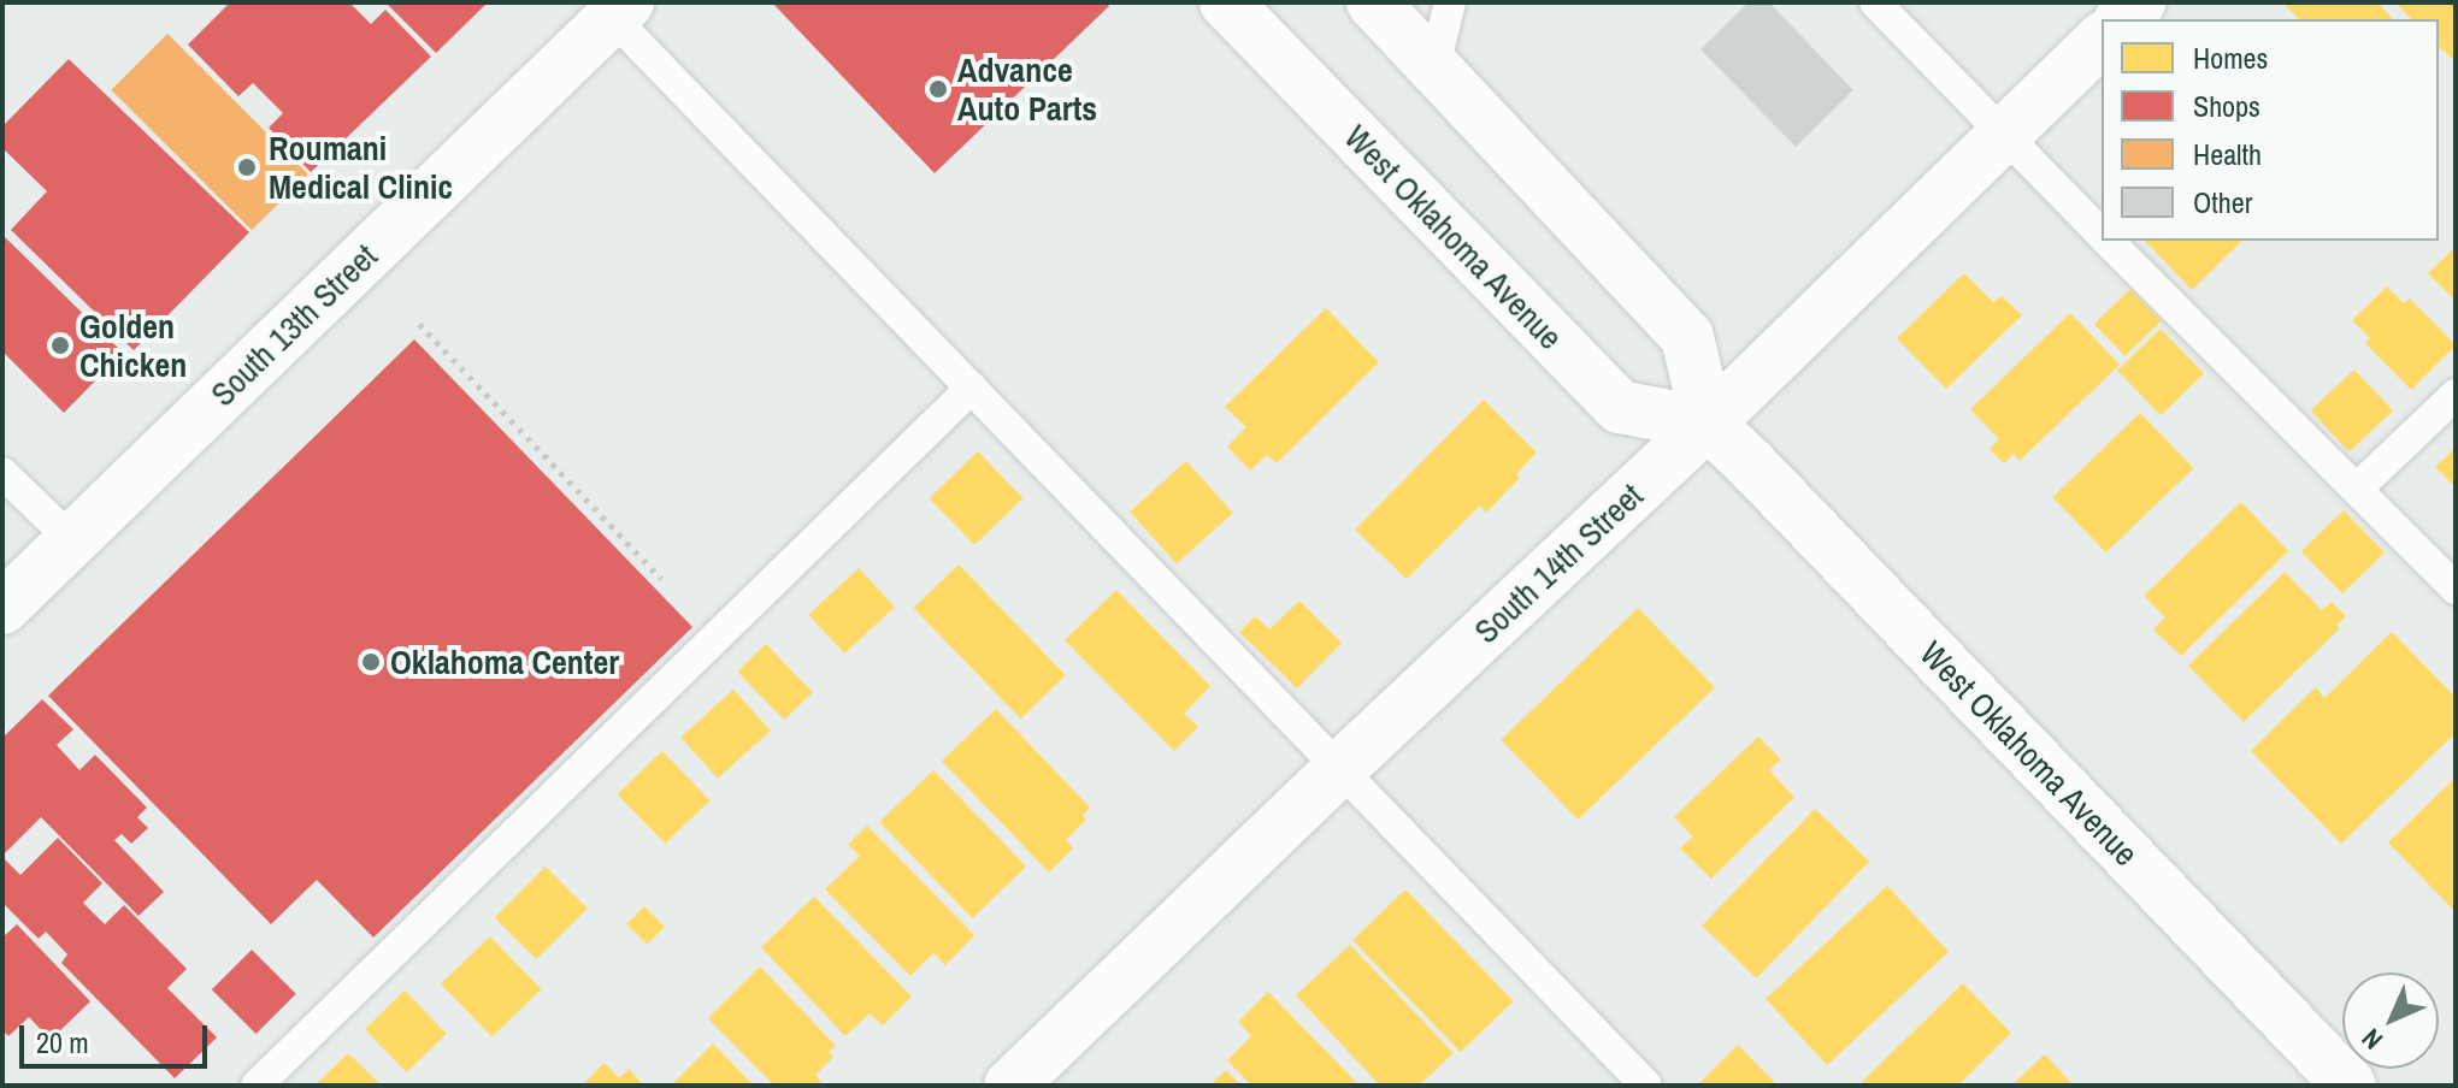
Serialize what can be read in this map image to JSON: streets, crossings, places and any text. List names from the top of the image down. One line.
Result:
{"streets":{"street":["West Oklahoma Avenue","South 13th Street","South 14th Street"]},"crossings":[["West Oklahoma Avenue","South 14th Street"]],"places":["Advance Auto Parts","Roumani Medical Clinic","Golden Chicken","Oklahoma Center"],"legend":["Homes","Shops","Health","Other"],"scale_bar":"20 m","north":"bottom left"}
